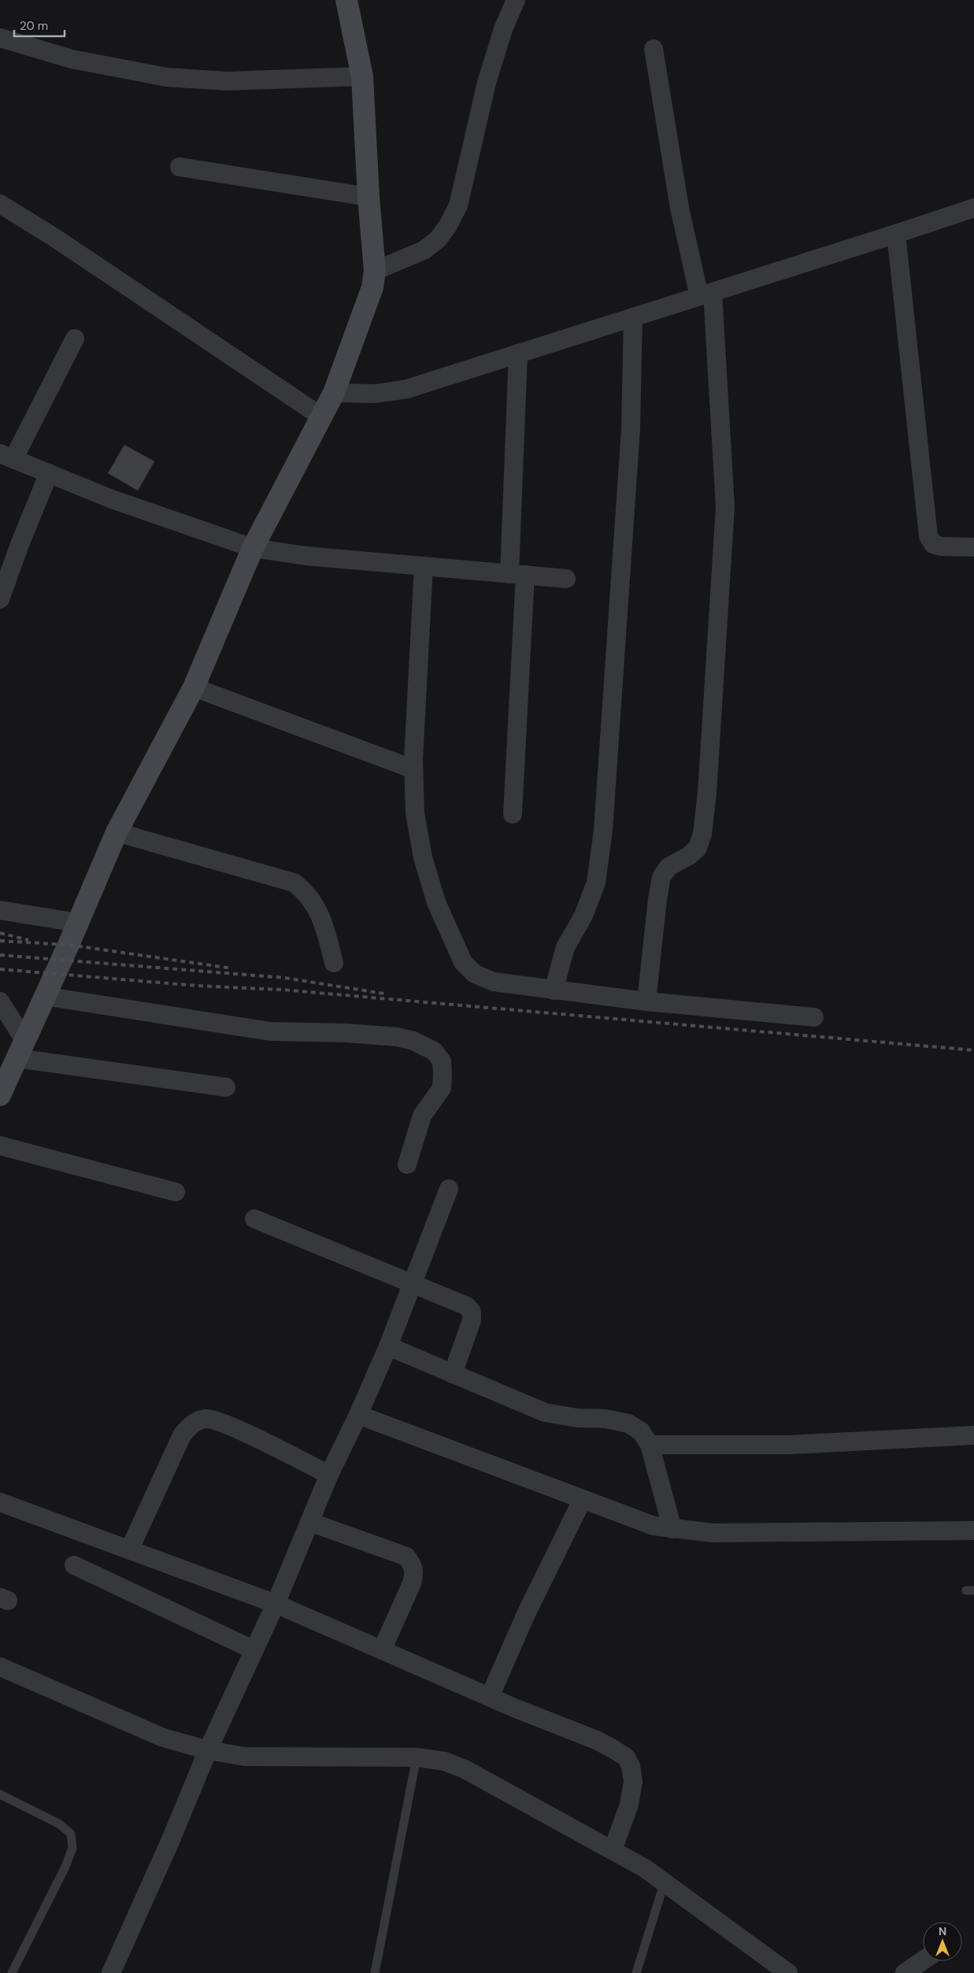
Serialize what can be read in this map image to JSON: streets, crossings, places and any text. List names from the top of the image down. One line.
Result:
{"scale_bar":"20 m","north":"top"}
